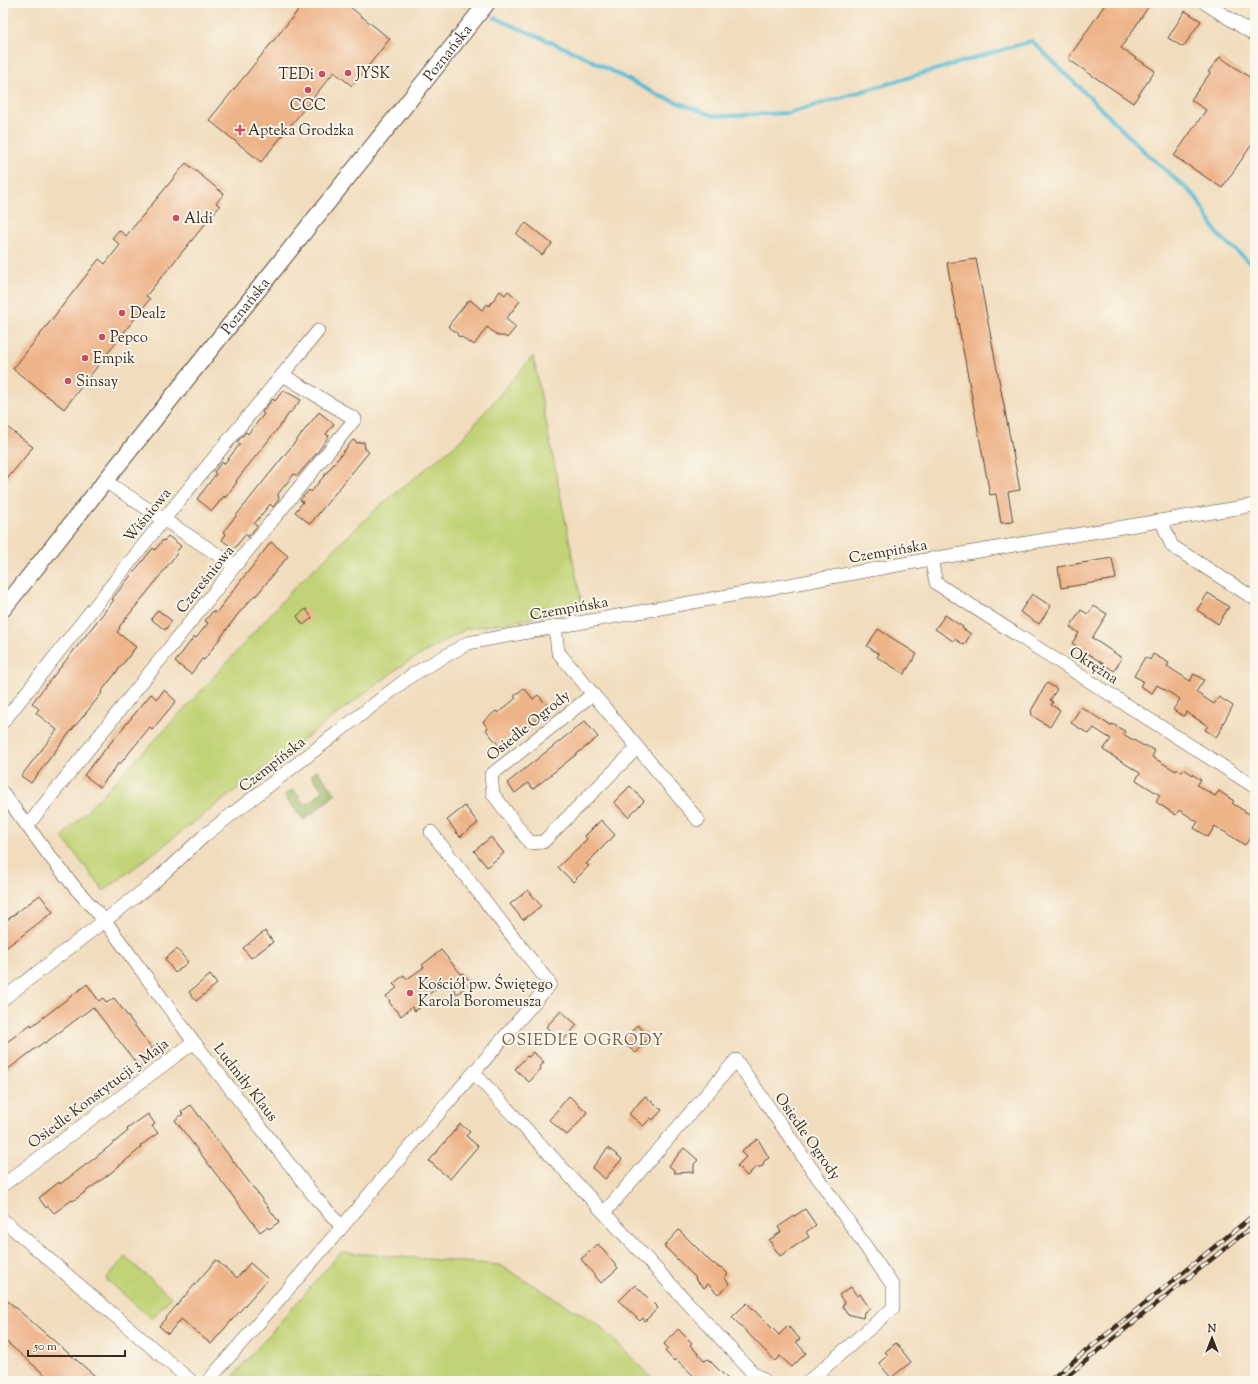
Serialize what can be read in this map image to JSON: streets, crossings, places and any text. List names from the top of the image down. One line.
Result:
{"streets":{"street":["Poznańska","Wiśniowa","Czempińska","Czereśniowa","Okrężna","Osiedle Ogrody","Ludmiły Klaus","Osiedle Konstytucji 3 Maja"]},"crossings":[["Wiśniowa","Czereśniowa"],["Czempińska","Okrężna"],["Czempińska","Osiedle Ogrody"],["Czempińska","Ludmiły Klaus"],["Czereśniowa","Ludmiły Klaus"],["Ludmiły Klaus","Osiedle Konstytucji 3 Maja"]],"districts":["OSIEDLE OGRODY"],"places":{"other":["JYSK","TEDi","CCC","Aldi","Dealz","Pepco","Empik","Sinsay","Kościół pw. Świętego Karola Boromeusza"],"health":["Apteka Grodzka"]},"scale_bar":"50 m","north":"top"}
